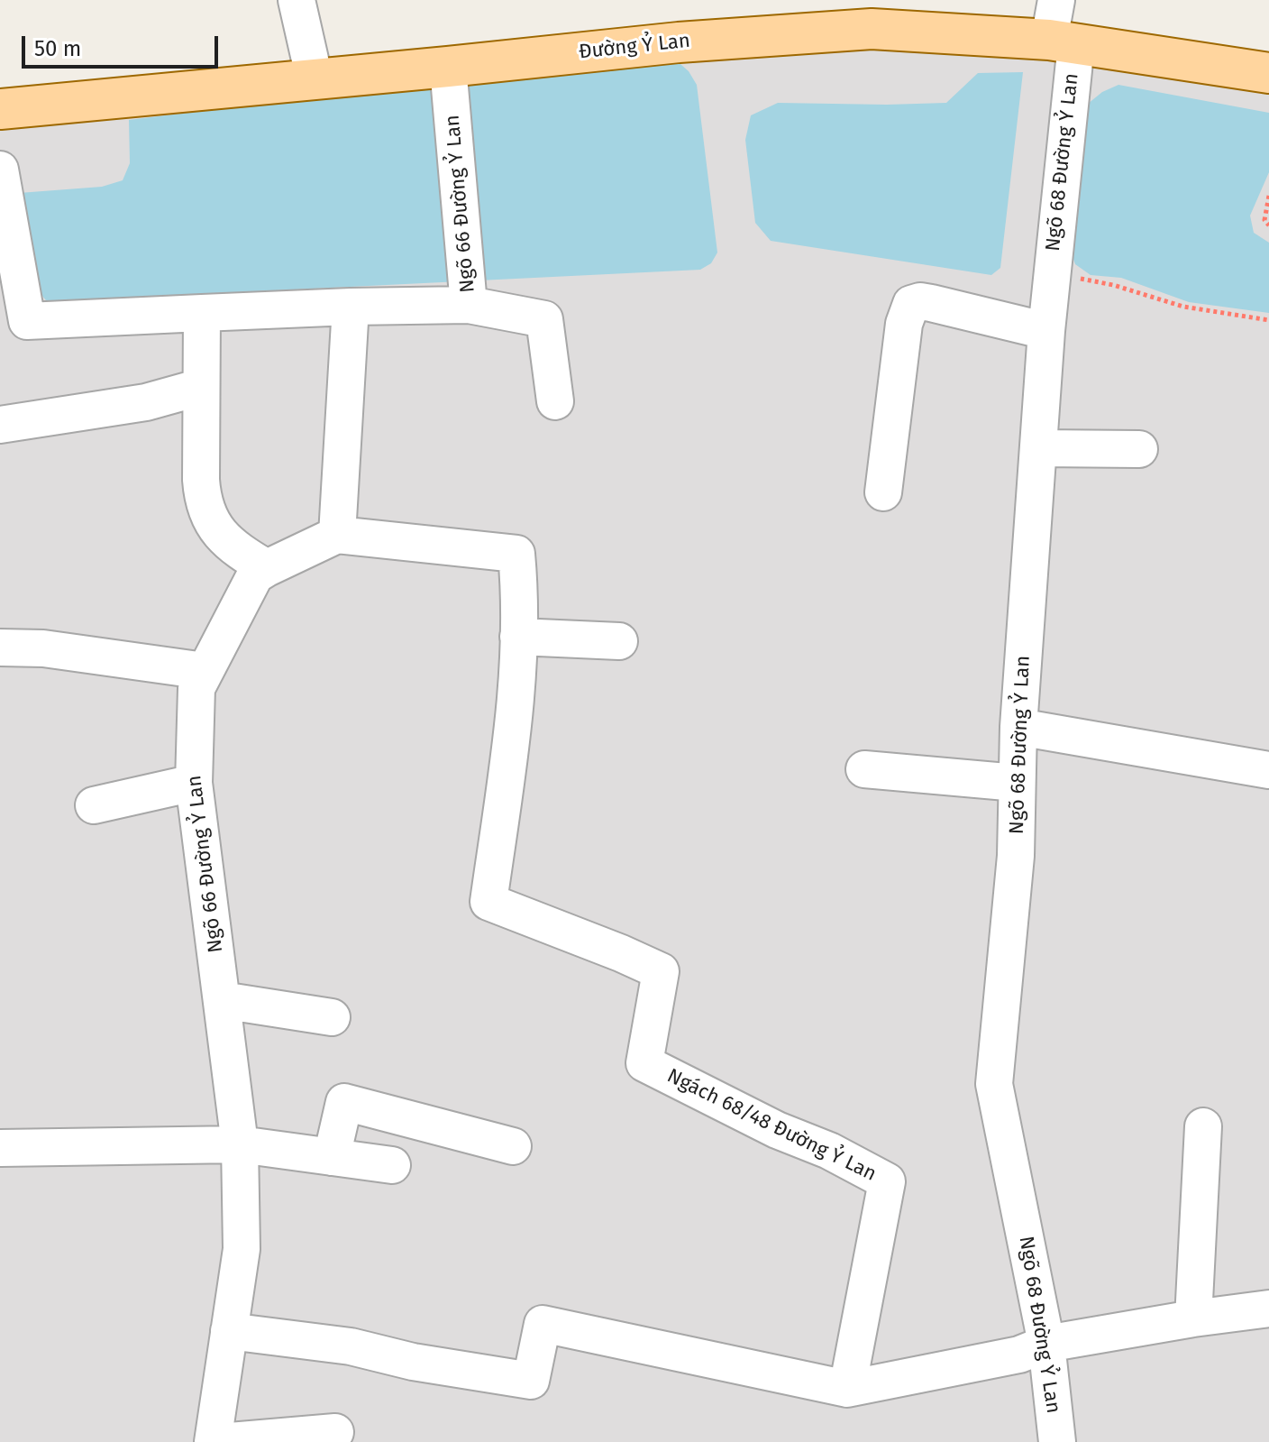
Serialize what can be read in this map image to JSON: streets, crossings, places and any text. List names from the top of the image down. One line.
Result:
{"streets":{"main road":["Đường Ỷ Lan"],"street":["Ngõ 68 Đường Ỷ Lan","Ngõ 66 Đường Ỷ Lan","Ngách 68/48 Đường Ỷ Lan"]},"crossings":[["Đường Ỷ Lan","Ngõ 68 Đường Ỷ Lan"],["Đường Ỷ Lan","Ngõ 66 Đường Ỷ Lan"],["Ngõ 66 Đường Ỷ Lan","Ngách 68/48 Đường Ỷ Lan"]],"scale_bar":"50 m"}
